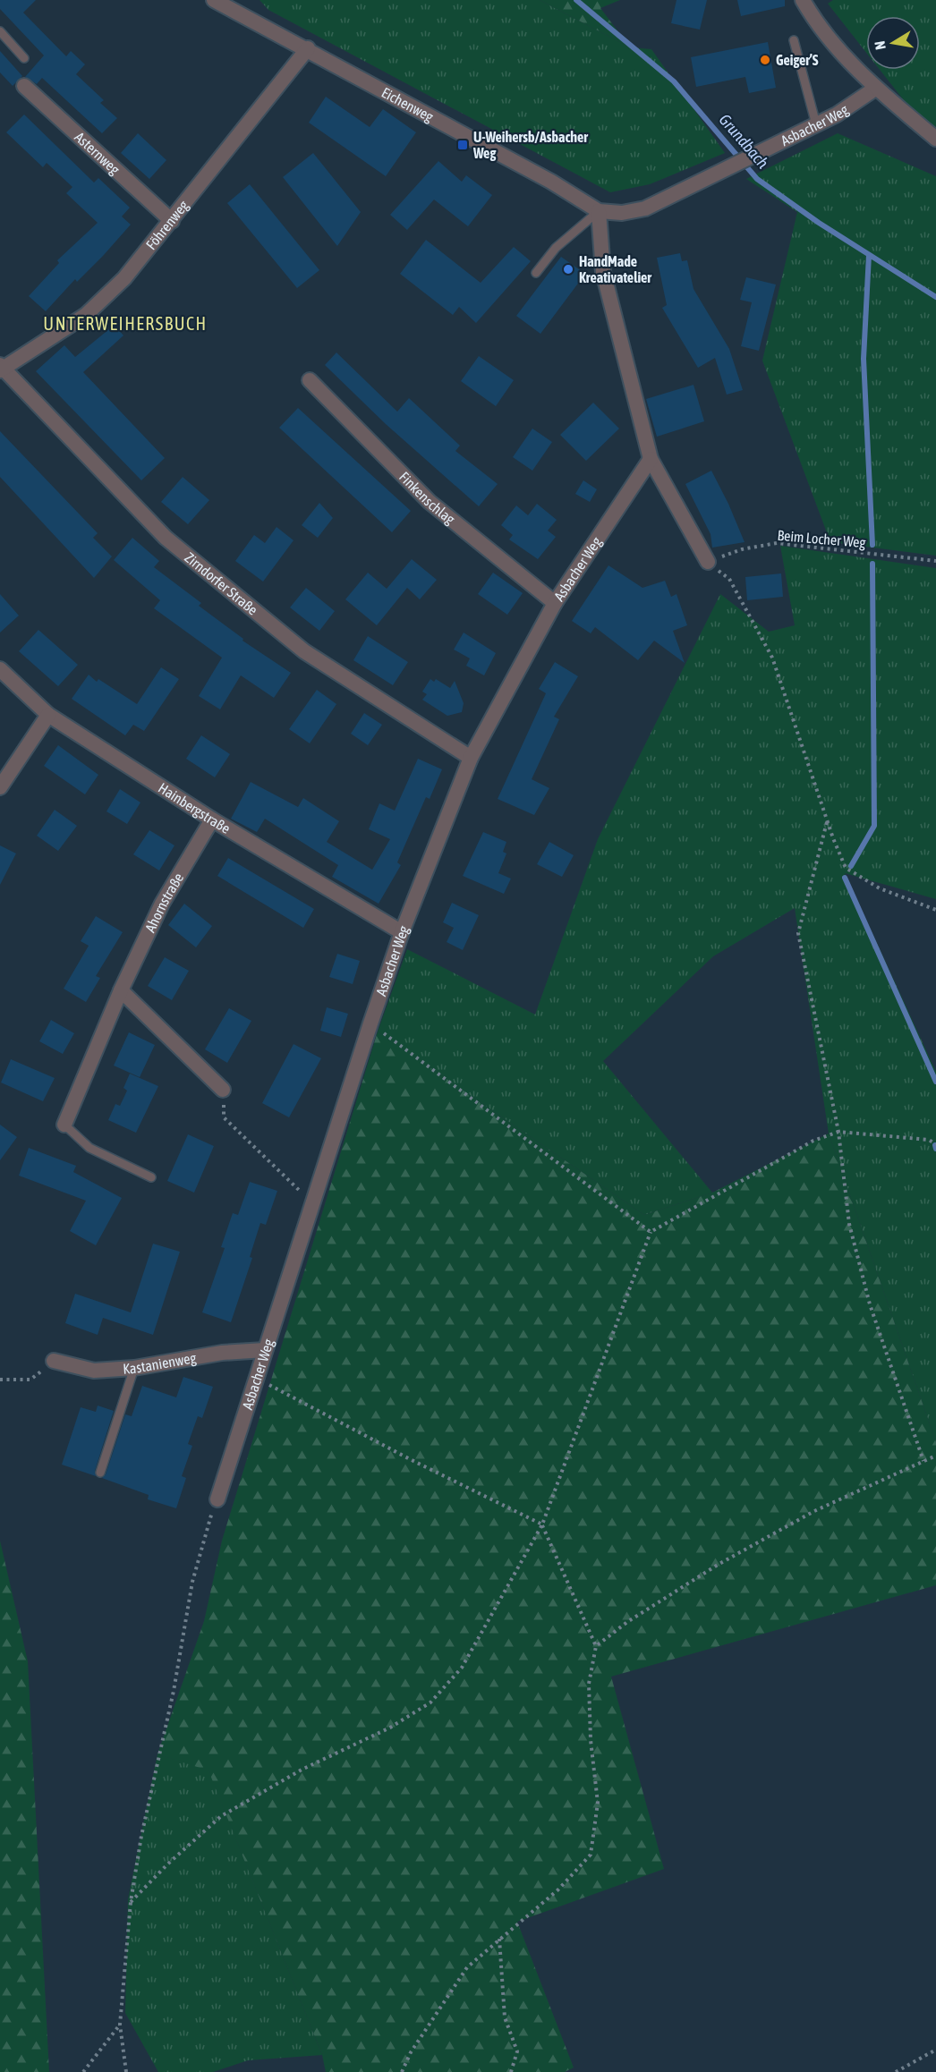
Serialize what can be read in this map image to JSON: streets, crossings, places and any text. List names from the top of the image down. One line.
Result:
{"streets":{"street":["Eichenweg","Asbacher Weg","Asternweg","Föhrenweg","Finkenschlag","Zirndorfer Straße","Hainbergstraße","Ahornstraße","Kastanienweg"],"path":["Beim Locher Weg"]},"crossings":[["Eichenweg","Asbacher Weg"],["Eichenweg","Föhrenweg"],["Asbacher Weg","Finkenschlag"],["Asbacher Weg","Zirndorfer Straße"],["Asbacher Weg","Hainbergstraße"],["Asbacher Weg","Kastanienweg"],["Asternweg","Föhrenweg"],["Föhrenweg","Zirndorfer Straße"],["Hainbergstraße","Ahornstraße"]],"districts":["UNTERWEIHERSBUCH"],"water":["Grundbach"],"places":{"other":["Geiger’S","HandMade Kreativatelier"],"transit":["U-Weihersb/Asbacher Weg"]},"north":"left"}
